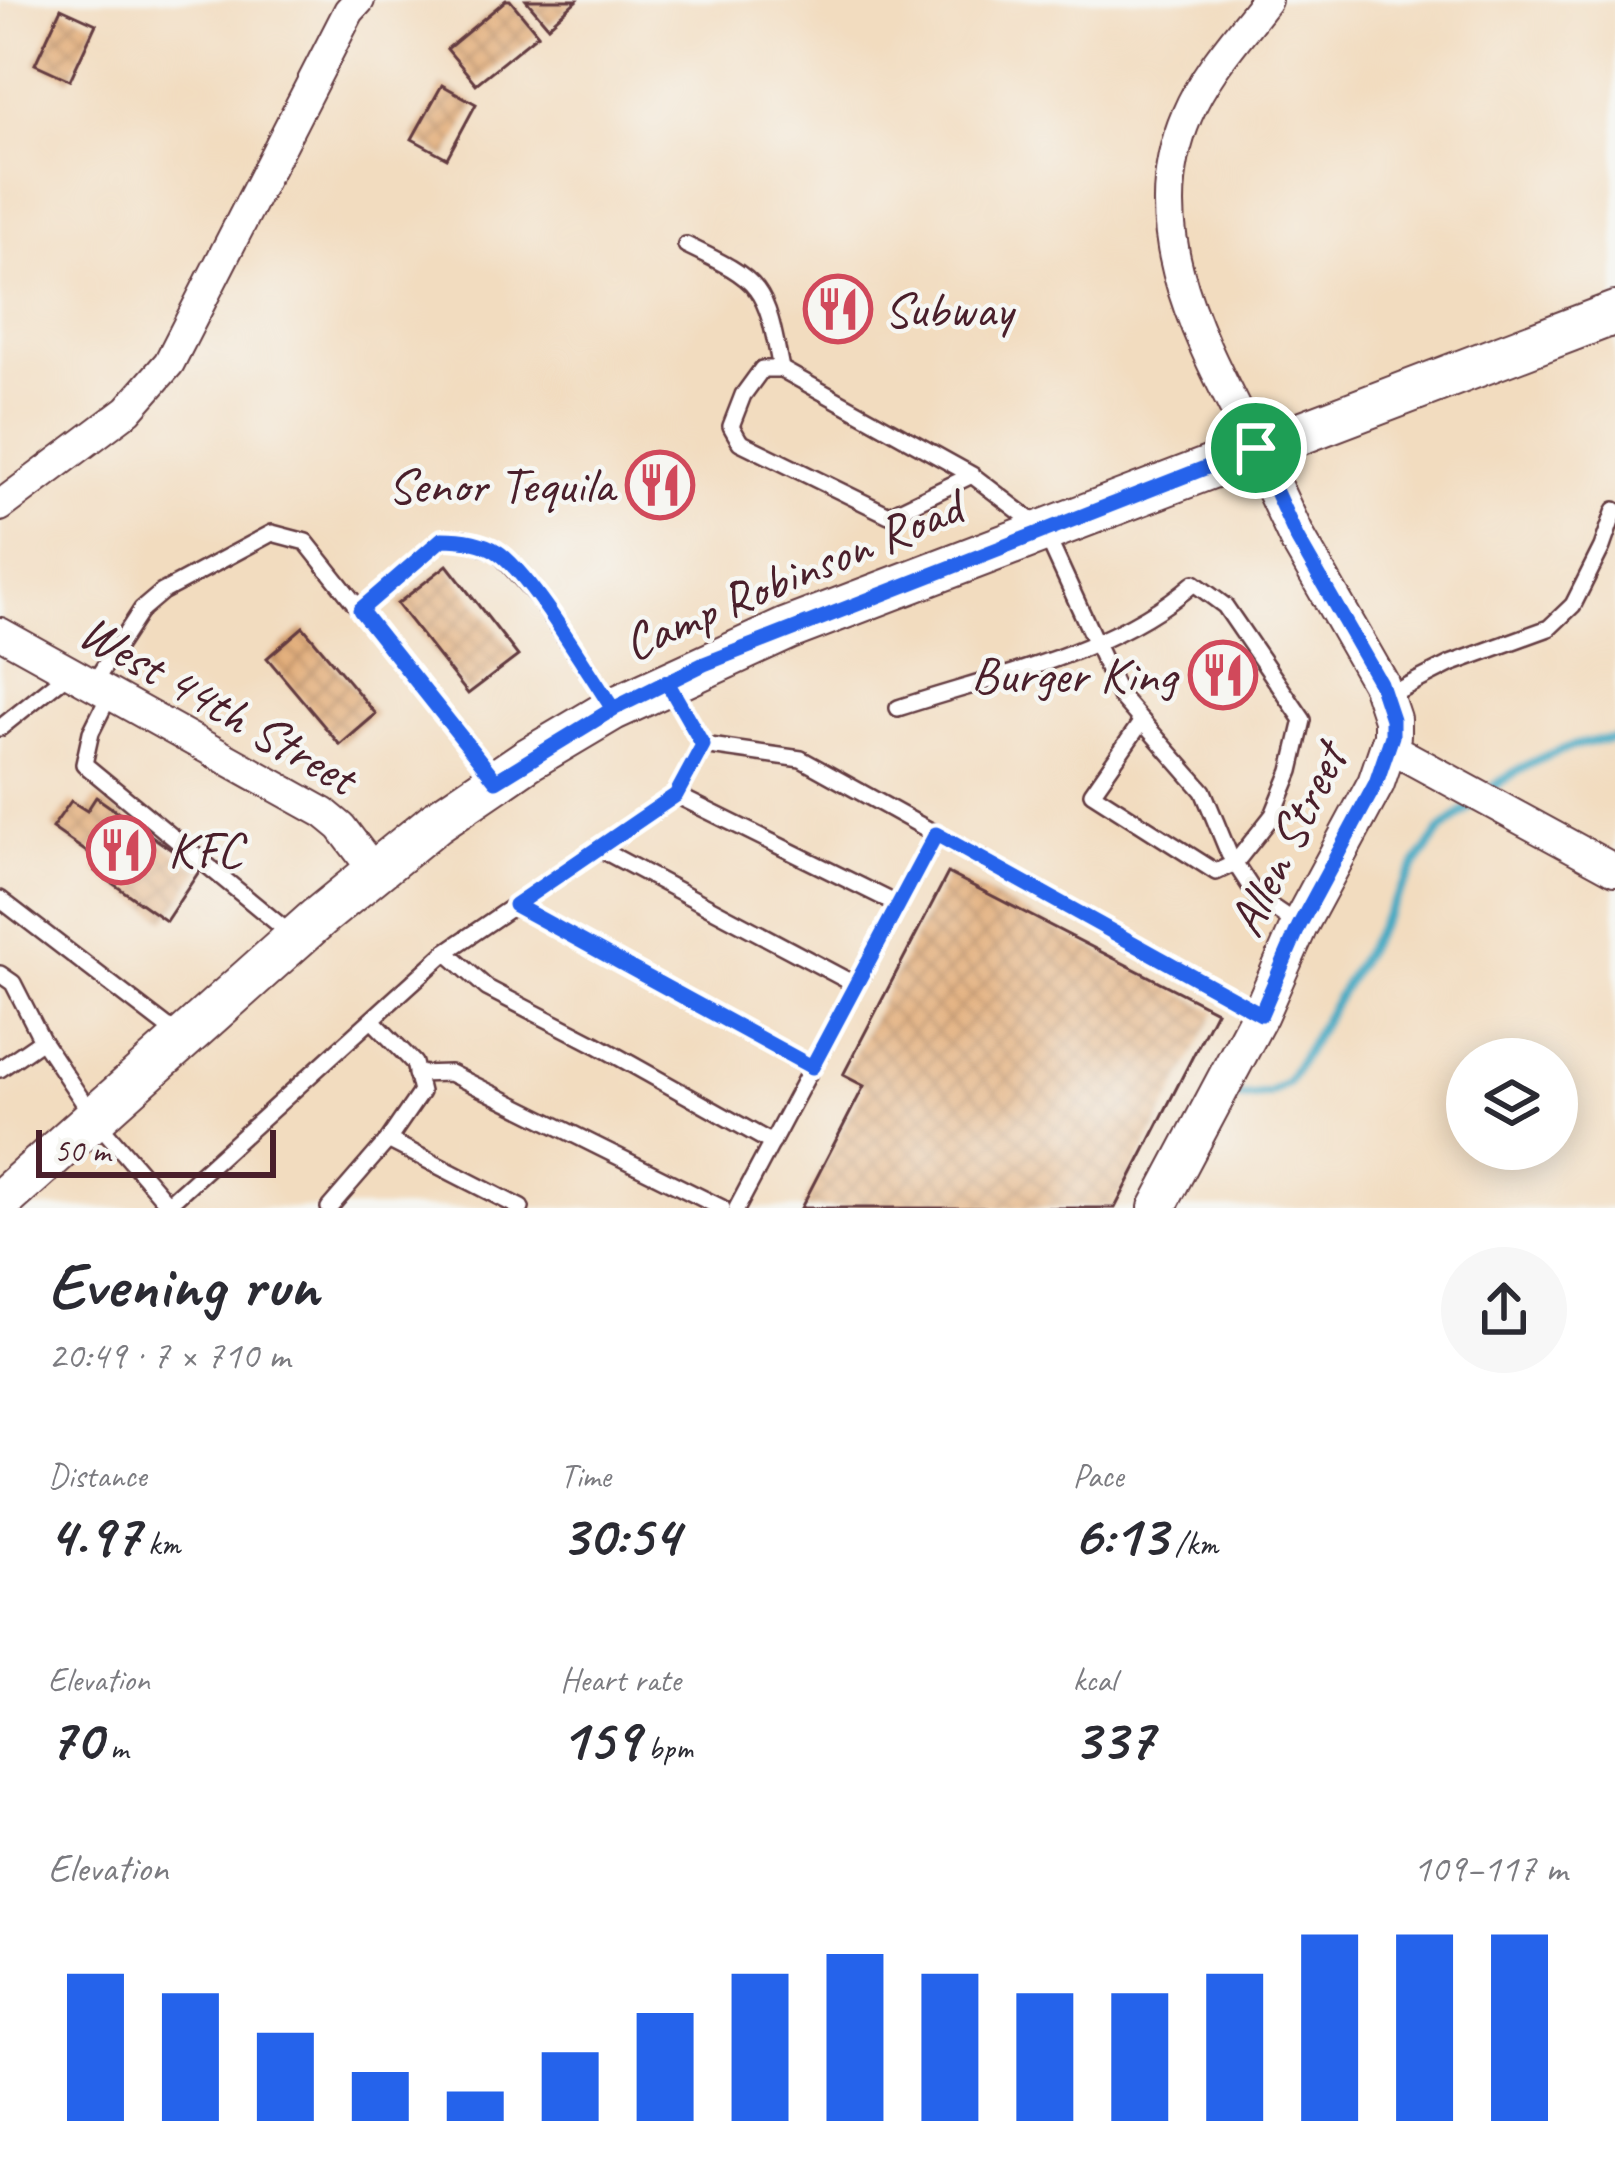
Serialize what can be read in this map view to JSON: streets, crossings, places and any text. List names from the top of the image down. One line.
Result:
{"streets":{"main road":["Camp Robinson Road"],"street":["West 44th Street","Allen Street"]},"crossings":[["Camp Robinson Road","West 44th Street"],["Camp Robinson Road","Allen Street"]],"places":{"restaurant":["Subway","Senor Tequila","Burger King","KFC"]},"scale_bar":"50 m","page":{"scale":"50 m","heading":["Evening run","20:49 · 7 × 710 m"],"stats":[["Distance","4.97 km"],["Time","30:54"],["Pace","6:13 /km"],["Elevation","70 m"],["Heart rate","159 bpm"],["kcal","337"]],"chart":["Elevation","109–117 m"]}}
